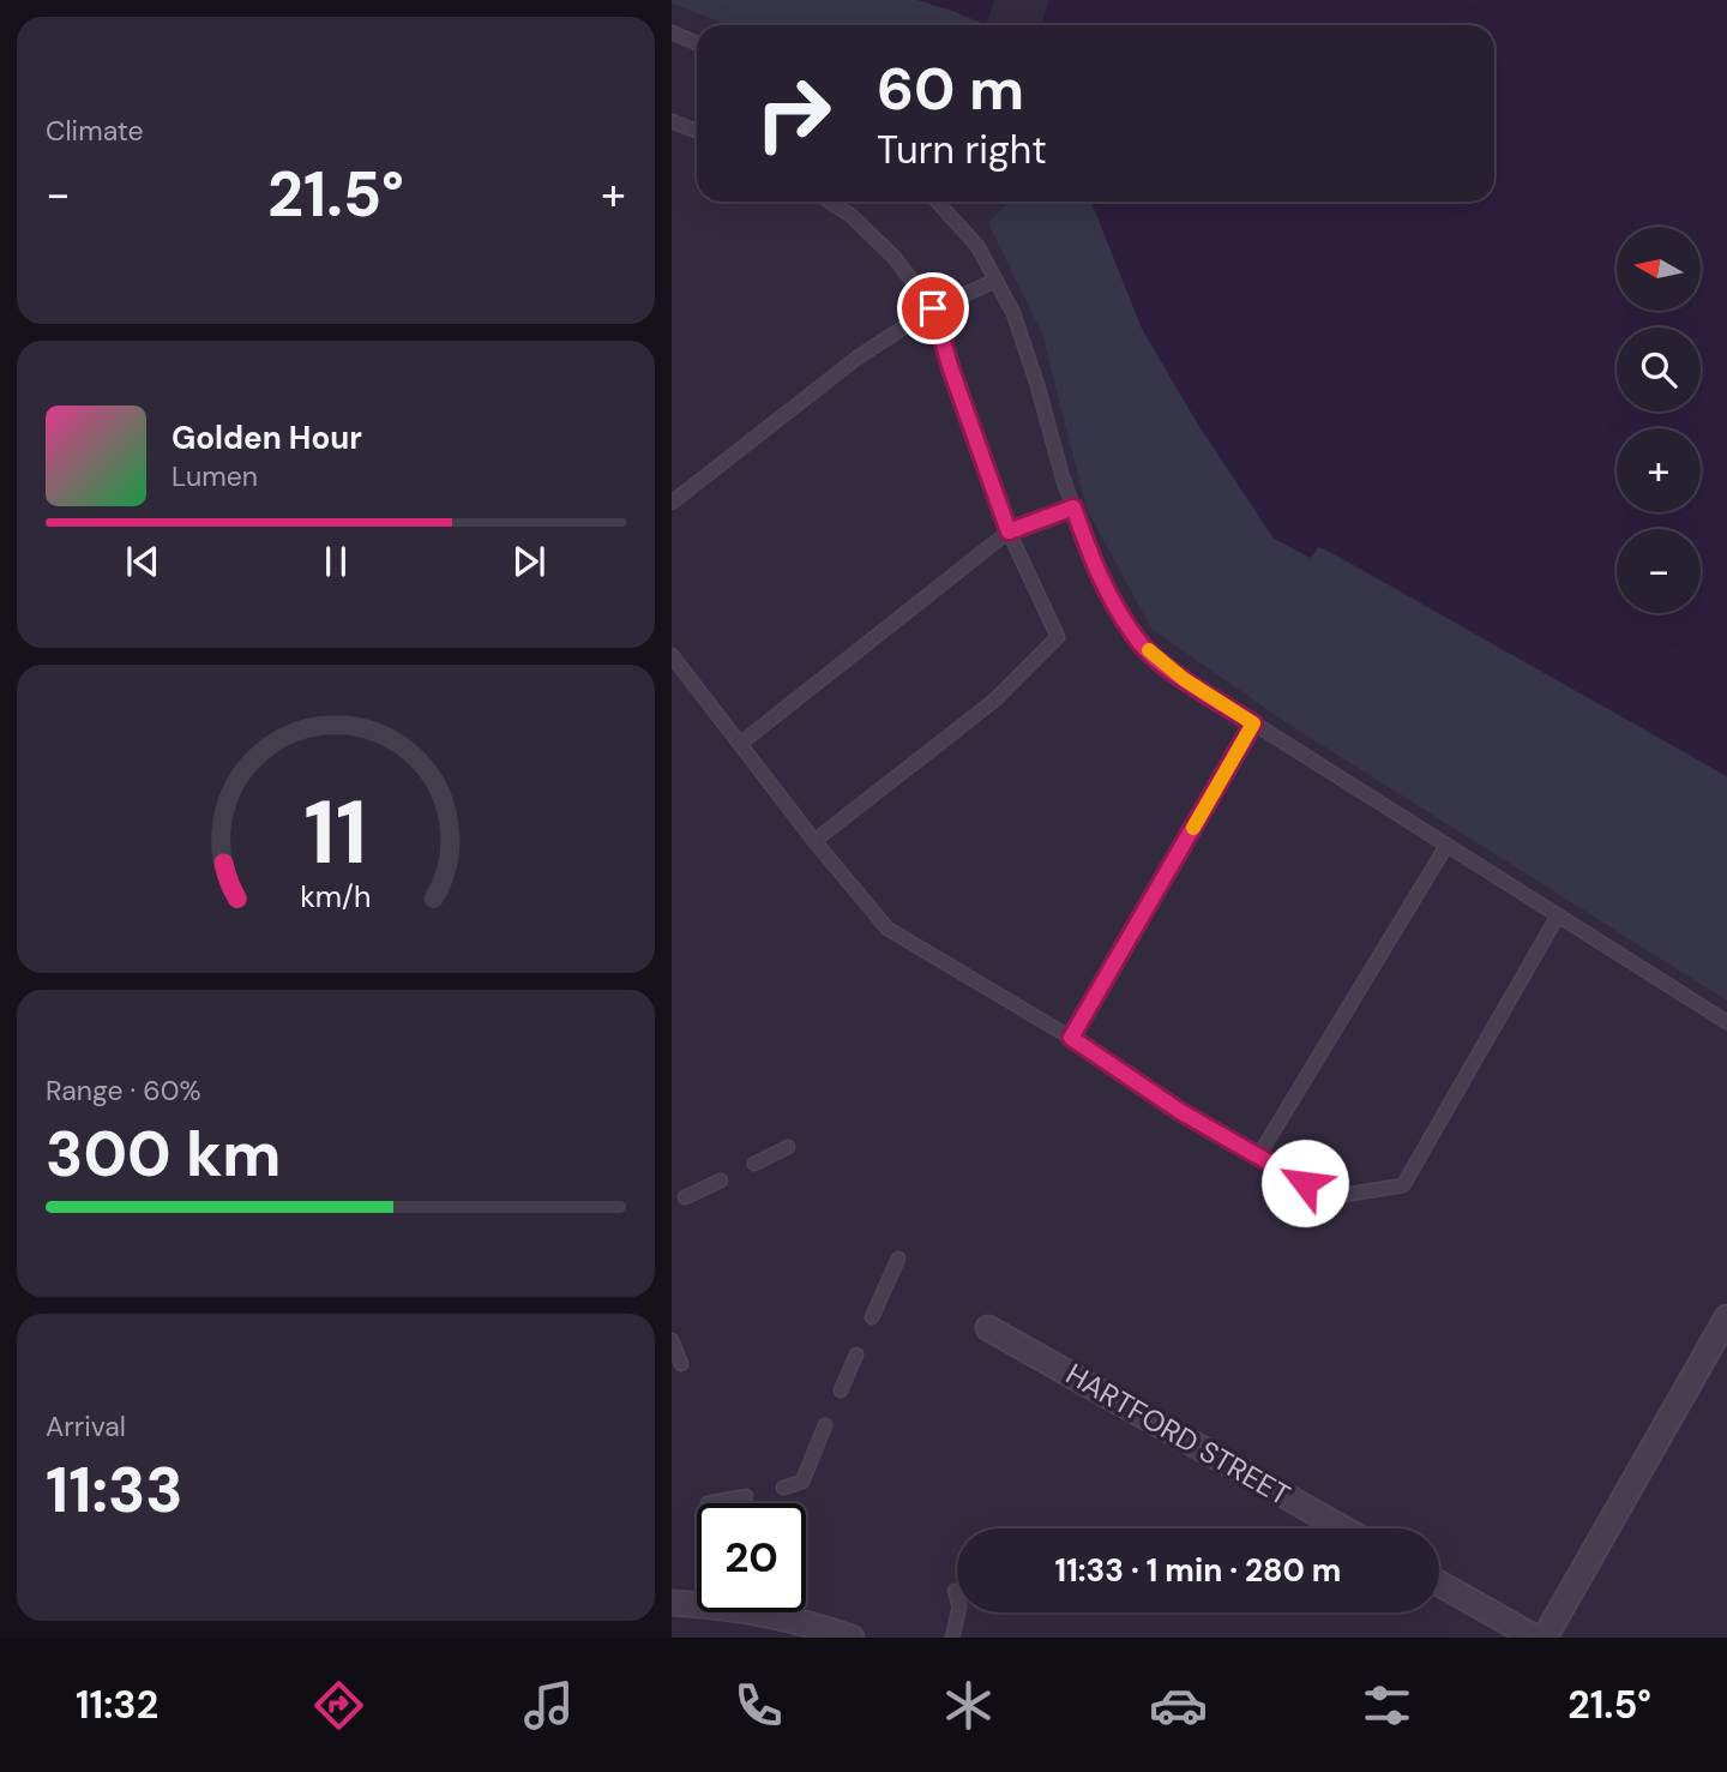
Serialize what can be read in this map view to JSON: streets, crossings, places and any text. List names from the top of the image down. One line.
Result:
{"streets":{"street":["HARTFORD STREET"]},"north":"left","page":{"tile":["Climate",["Range · 60%","300 km"],["Arrival","11:33"]],"turn":["60 m","Turn right"],"heat":["−","21.5°","+"],"map_buttons":["+","−"],"song":["Golden Hour","Lumen"],"limit":"20","trip":"11:33 · 1 min · 280 m","tabs":["11:32","21.5°"],"gauge":["11","km/h"]}}
